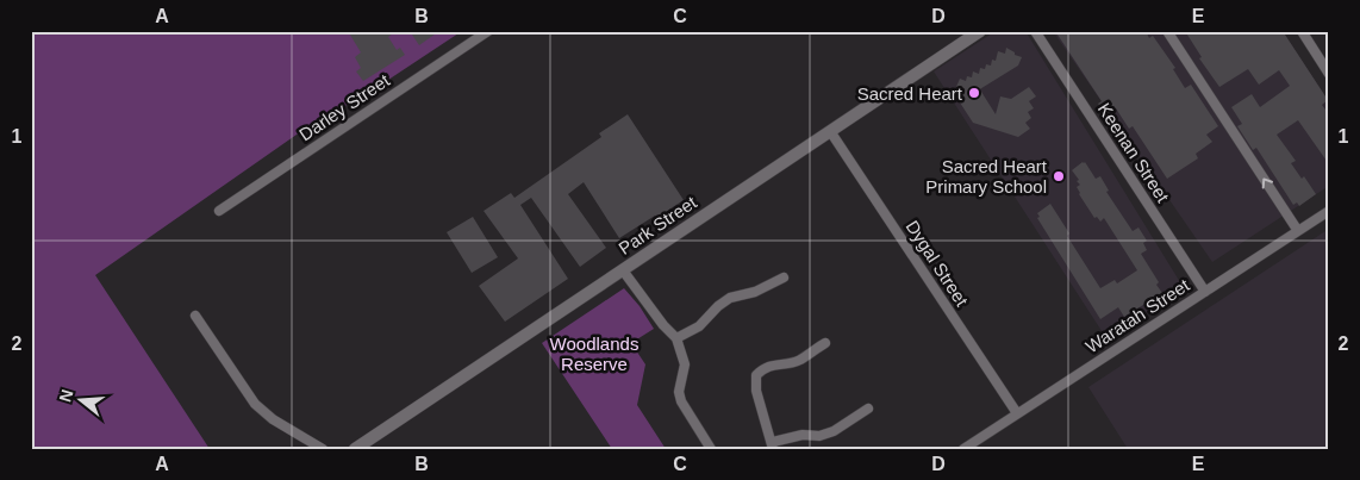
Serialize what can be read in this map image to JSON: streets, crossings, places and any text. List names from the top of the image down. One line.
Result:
{"streets":{"street":["Darley Street","Keenan Street","Park Street","Dygal Street","Waratah Street"]},"crossings":[["Keenan Street","Waratah Street"],["Park Street","Dygal Street"],["Dygal Street","Waratah Street"]],"parks":["Woodlands Reserve"],"places":["Sacred Heart","Sacred Heart Primary School"],"north":"left","grid":{"columns":["A","B","C","D","E"],"rows":["1","2"]}}
